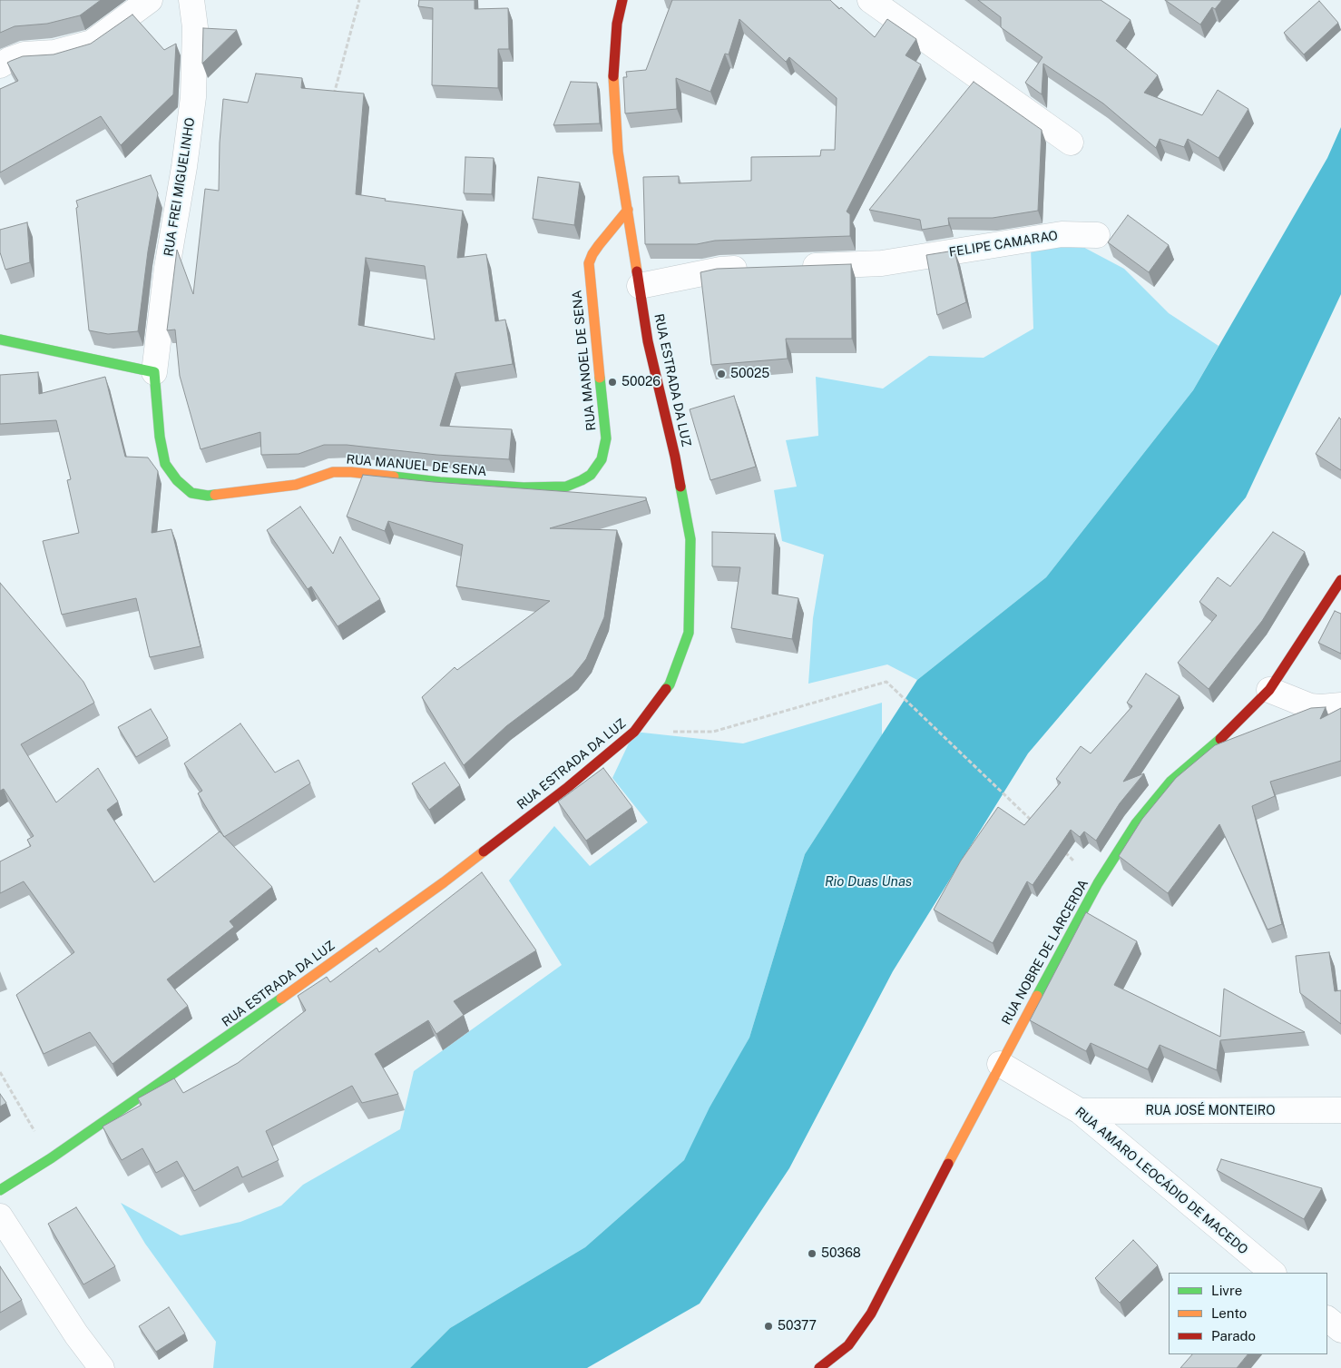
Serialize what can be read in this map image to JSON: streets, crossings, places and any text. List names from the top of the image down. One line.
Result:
{"streets":{"street":["RUA FREI MIGUELINHO","FELIPE CAMARAO","RUA MANOEL DE SENA","RUA ESTRADA DA LUZ","RUA MANUEL DE SENA","RUA NOBRE DE LARCERDA","RUA JOSÉ MONTEIRO","RUA AMARO LEOCÁDIO DE MACEDO"]},"crossings":[["RUA FREI MIGUELINHO","RUA MANUEL DE SENA"],["RUA MANOEL DE SENA","RUA ESTRADA DA LUZ"],["RUA MANOEL DE SENA","RUA MANUEL DE SENA"],["RUA NOBRE DE LARCERDA","RUA AMARO LEOCÁDIO DE MACEDO"],["RUA JOSÉ MONTEIRO","RUA AMARO LEOCÁDIO DE MACEDO"]],"water":["Rio Duas Unas"],"places":["50025","50026","50368","50377"],"legend":["Livre","Lento","Parado"]}
